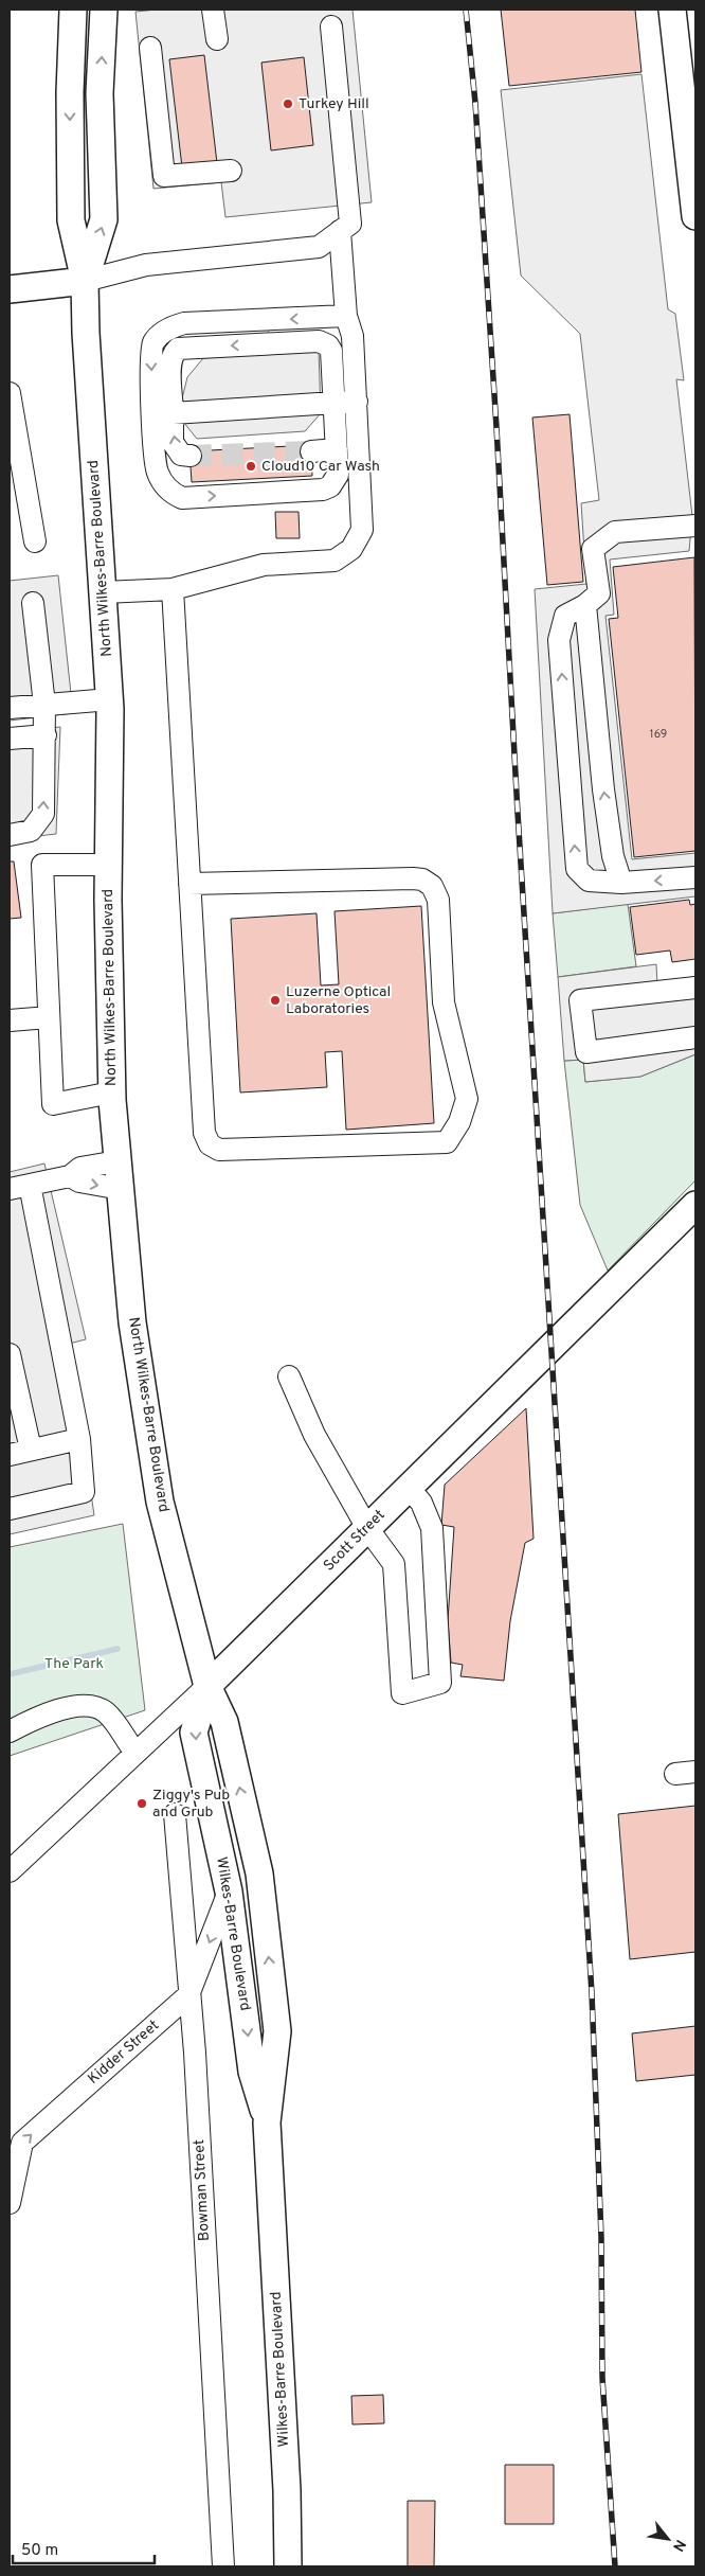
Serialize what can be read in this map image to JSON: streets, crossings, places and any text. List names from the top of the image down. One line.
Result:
{"streets":{"main road":["North Wilkes-Barre Boulevard","Scott Street","Wilkes-Barre Boulevard"],"street":["Kidder Street","Bowman Street"]},"crossings":[["North Wilkes-Barre Boulevard","Scott Street"],["North Wilkes-Barre Boulevard","Wilkes-Barre Boulevard"],["Scott Street","Wilkes-Barre Boulevard"],["Wilkes-Barre Boulevard","Kidder Street"],["Kidder Street","Bowman Street"]],"parks":["The Park"],"places":["Turkey Hill","Cloud10 Car Wash","Luzerne Optical Laboratories","Ziggy's Pub and Grub"],"house_numbers":["169"],"scale_bar":"50 m","north":"bottom right"}
